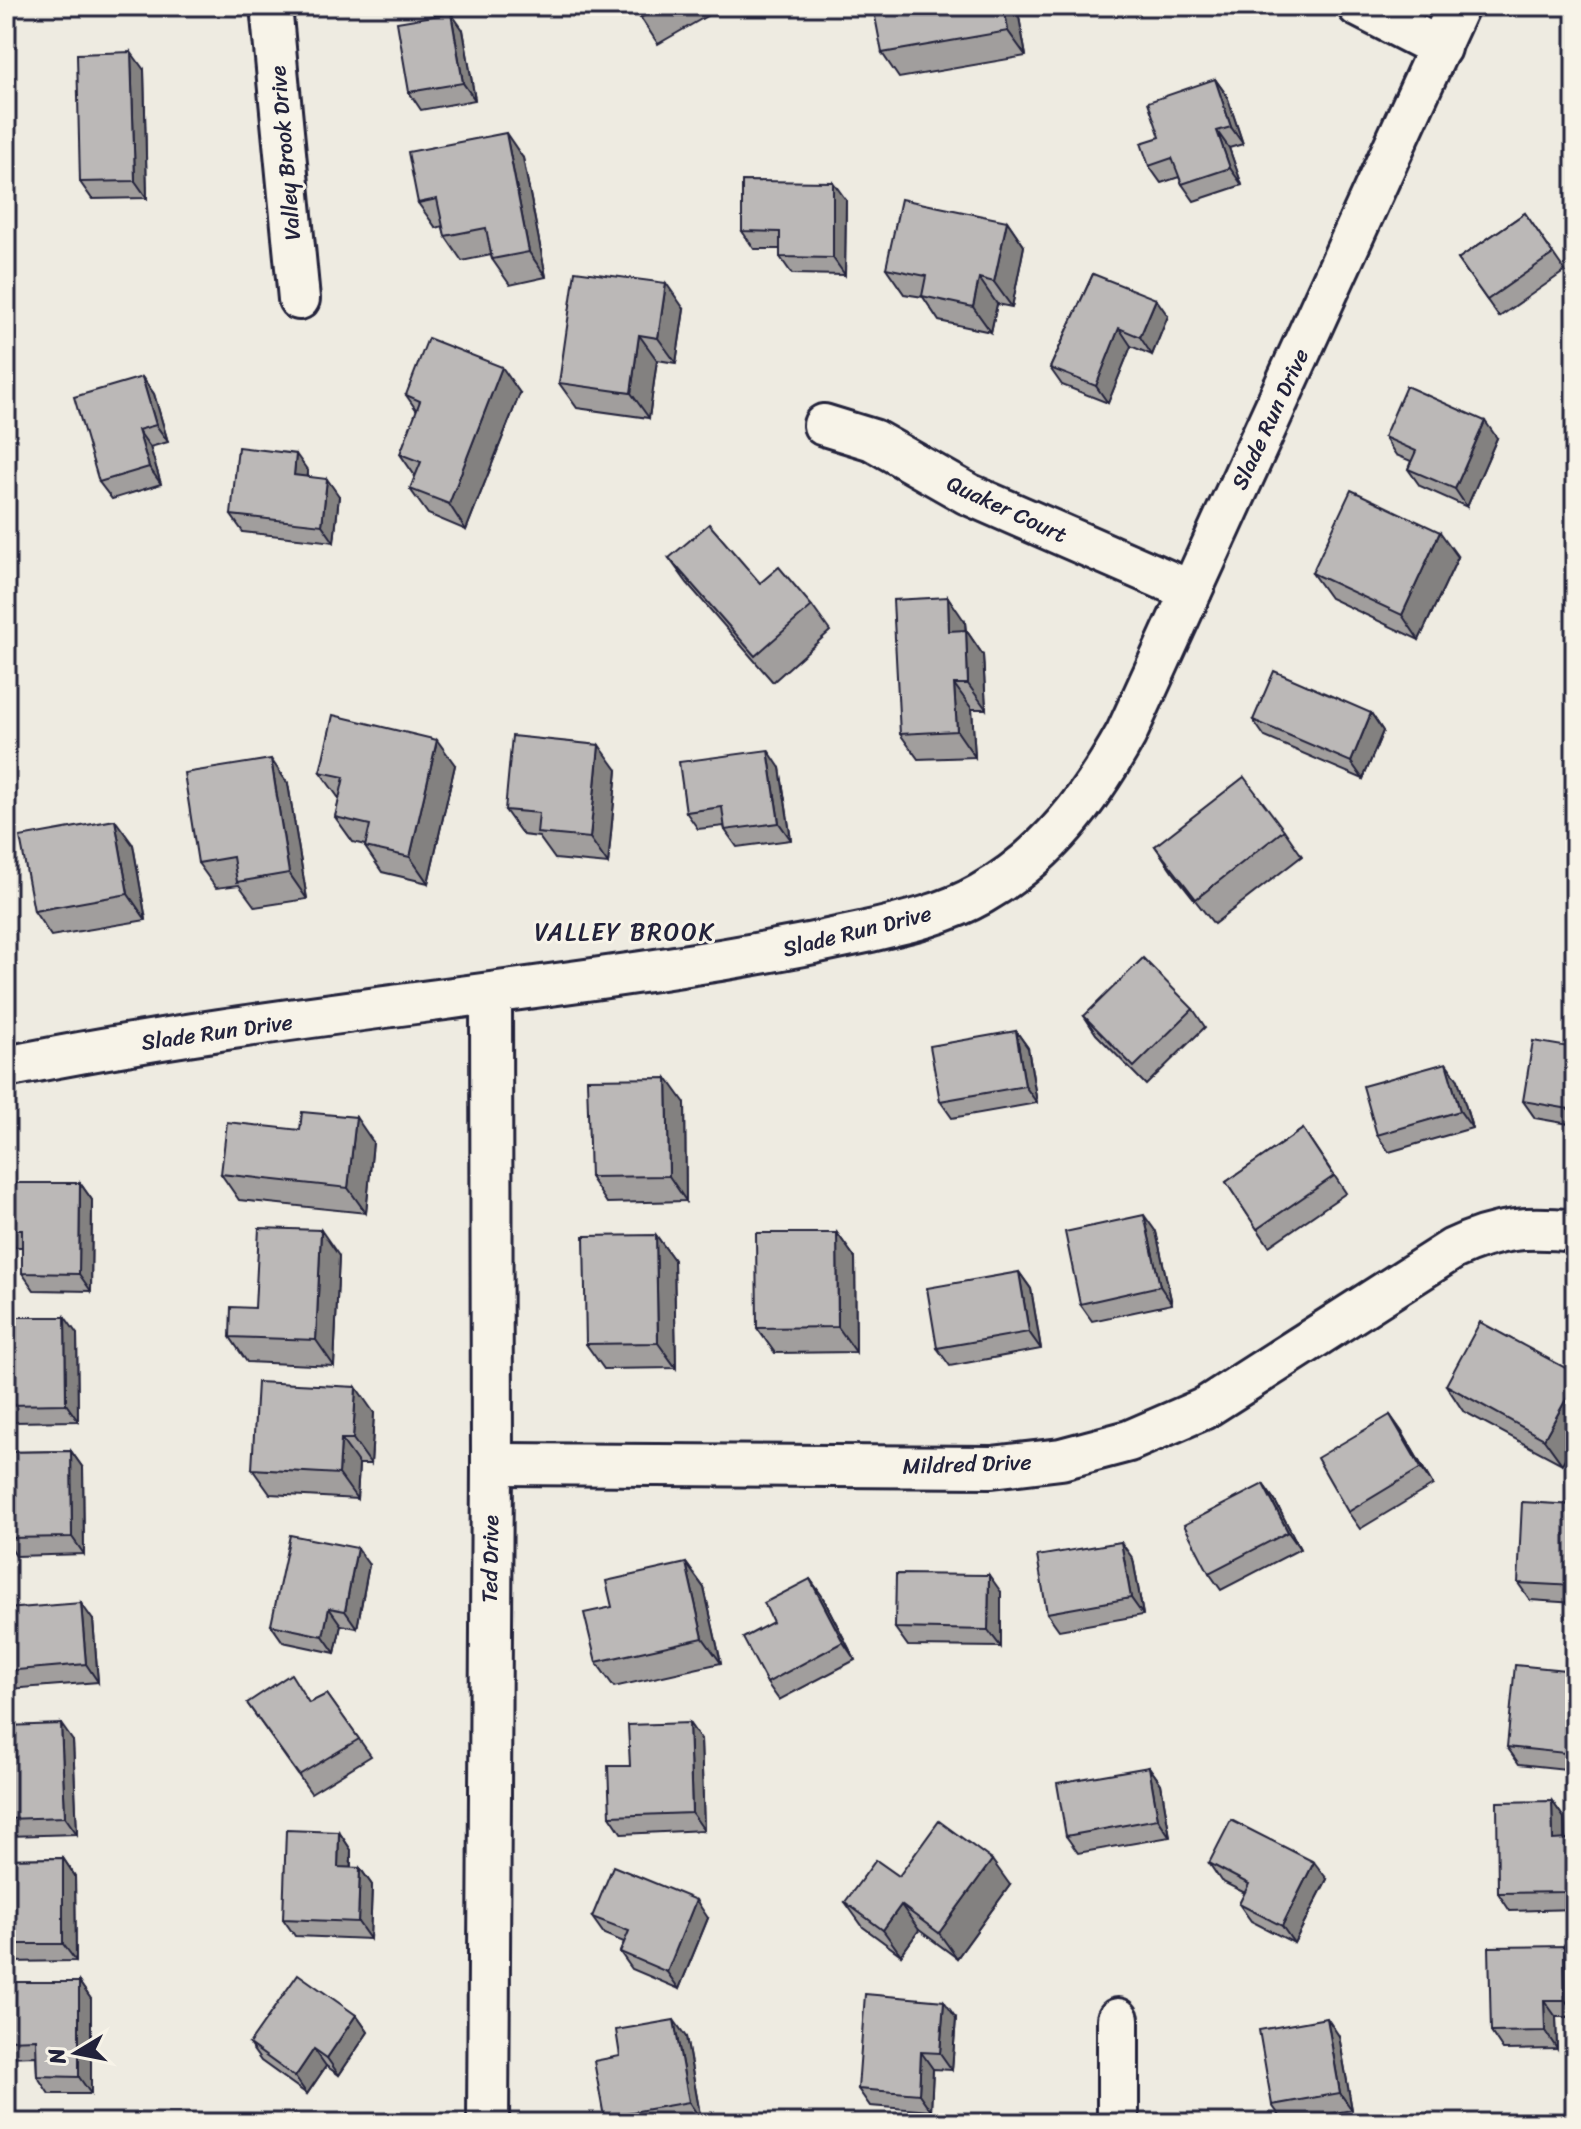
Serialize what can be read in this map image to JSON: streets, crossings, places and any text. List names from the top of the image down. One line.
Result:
{"streets":{"street":["Valley Brook Drive","Slade Run Drive","Quaker Court","Mildred Drive","Ted Drive"]},"crossings":[["Slade Run Drive","Quaker Court"],["Slade Run Drive","Ted Drive"],["Mildred Drive","Ted Drive"]],"districts":["VALLEY BROOK"],"north":"left"}
